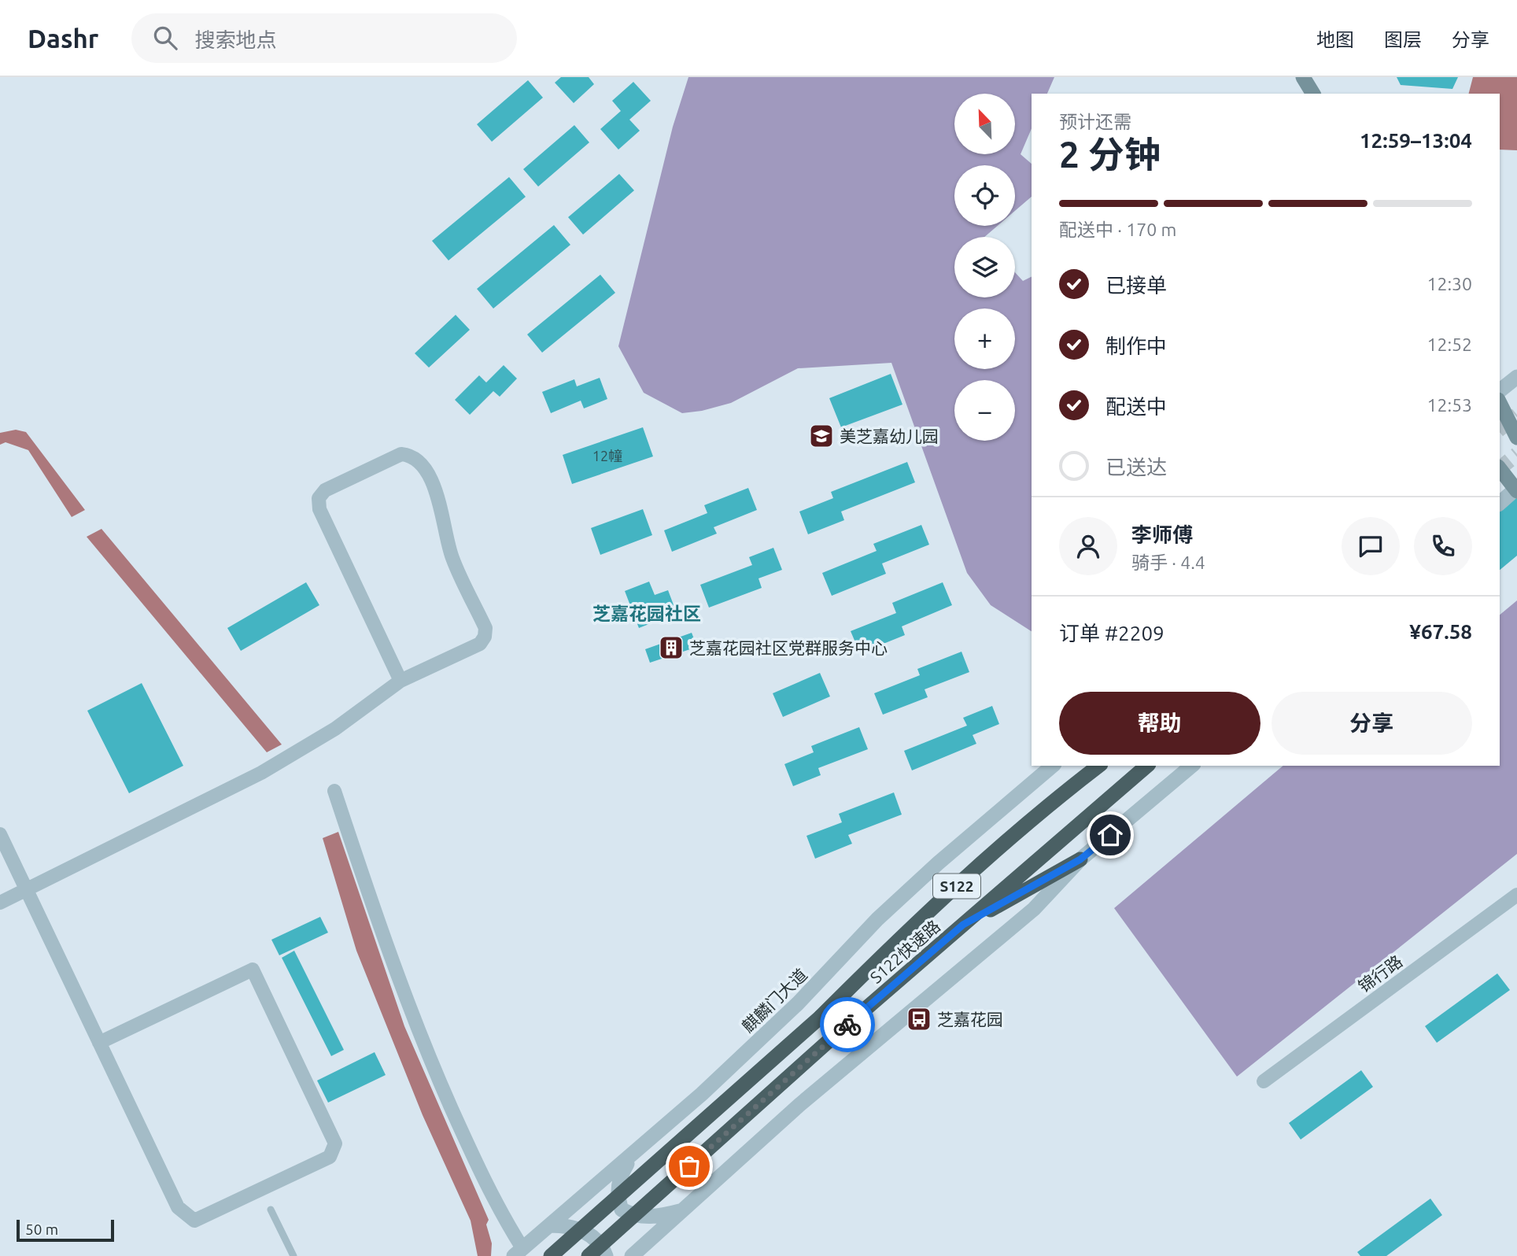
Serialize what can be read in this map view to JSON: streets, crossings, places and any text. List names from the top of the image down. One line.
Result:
{"streets":{"highway":["S122","S122快速路"],"street":["锦行路","麒麟门大道"]},"districts":["芝嘉花园社区"],"places":{"school or university":["美芝嘉幼儿园"],"building":["芝嘉花园社区党群服务中心"],"bus stop":["芝嘉花园"]},"house_numbers":["12幢"],"scale_bar":"50 m","north":"top left","page":{"header":"Dashr","search":"搜索地点","nav":["地图","图层","分享"],"map_buttons":["+","−"],"heading":["2 分钟","预计还需","12:59–13:04"],"panel":["李师傅","骑手 · 4.4","订单 #2209","¥67.58"],"bar":"配送中 · 170 m","list":[["已接单","12:30"],["制作中","12:52"],["配送中","12:53"],"已送达"],"buttons":["帮助","分享"],"scale":"50 m"}}
